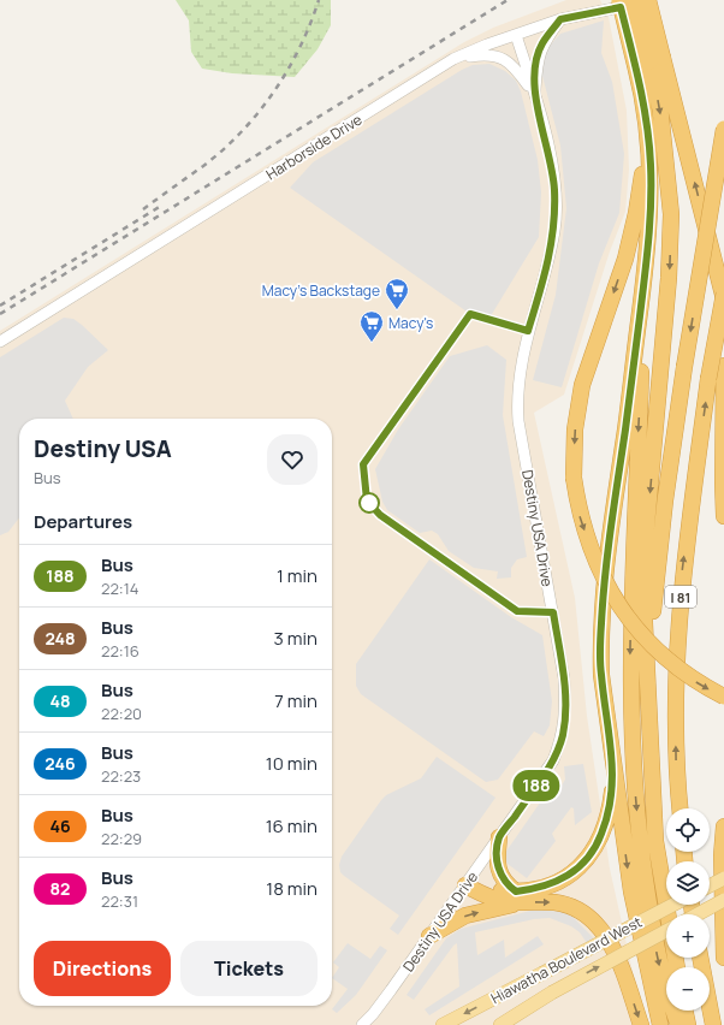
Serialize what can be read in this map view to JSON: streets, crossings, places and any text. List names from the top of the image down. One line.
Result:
{"streets":{"highway":["I 81"],"main road":["Hiawatha Boulevard West"],"street":["Harborside Drive","Destiny USA Drive"]},"crossings":[["Harborside Drive","Destiny USA Drive"]],"places":{"supermarket":["Macy's Backstage","Macy's"]},"lines":["bus line 188"],"page":{"on_map":"188","heading":[["Destiny USA","Bus"],"Departures"],"list":[{"mark":"188","name":"Bus","note":"22:14","value":"1 min"},{"mark":"248","name":"Bus","note":"22:16","value":"3 min"},{"mark":"48","name":"Bus","note":"22:20","value":"7 min"},{"mark":"246","name":"Bus","note":"22:23","value":"10 min"},{"mark":"46","name":"Bus","note":"22:29","value":"16 min"},{"mark":"82","name":"Bus","note":"22:31","value":"18 min"}],"map_buttons":["+","−"],"buttons":["Directions","Tickets"]}}
